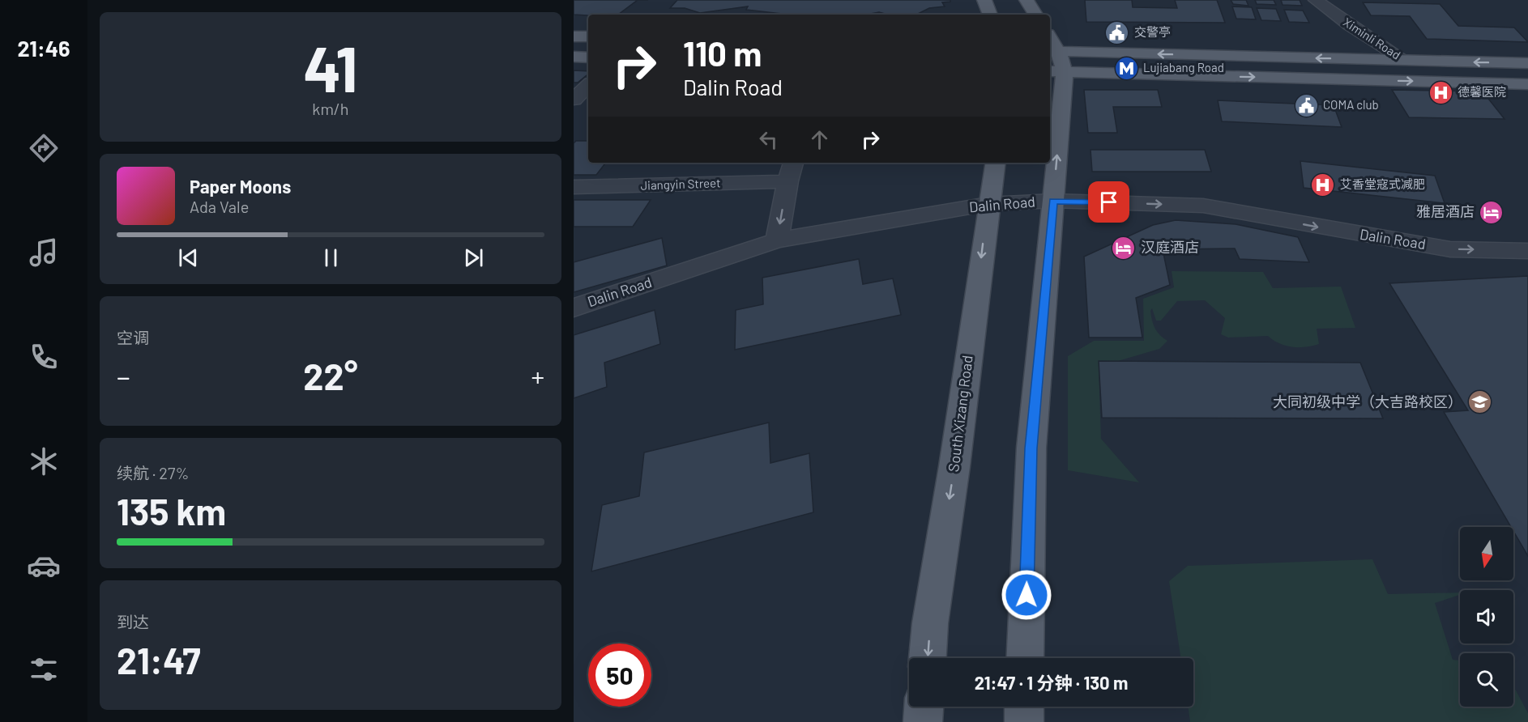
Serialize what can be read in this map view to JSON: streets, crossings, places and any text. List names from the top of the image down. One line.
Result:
{"streets":{"main road":["South Xizang Road"],"street":["Ximinli Road","Jiangyin Street","Dalin Road"]},"crossings":[["Dalin Road","South Xizang Road"]],"one_way":["Dalin Road"],"places":{"public building":["交警亭","COMA club"],"metro station":["Lujiabang Road"],"hospital":["德馨医院","艾香堂寇式减肥"],"hotel":["雅居酒店","汉庭酒店"],"school or university":["大同初级中学（大吉路校区）"]},"north":"bottom","page":{"tabs":"21:46","tile":[["41","km/h"],"空调",["续航 · 27%","135 km"],["到达","21:47"]],"turn":["110 m","Dalin Road"],"song":["Paper Moons","Ada Vale"],"heat":["−","22°","+"],"limit":"50","trip":"21:47 · 1 分钟 · 130 m"}}
